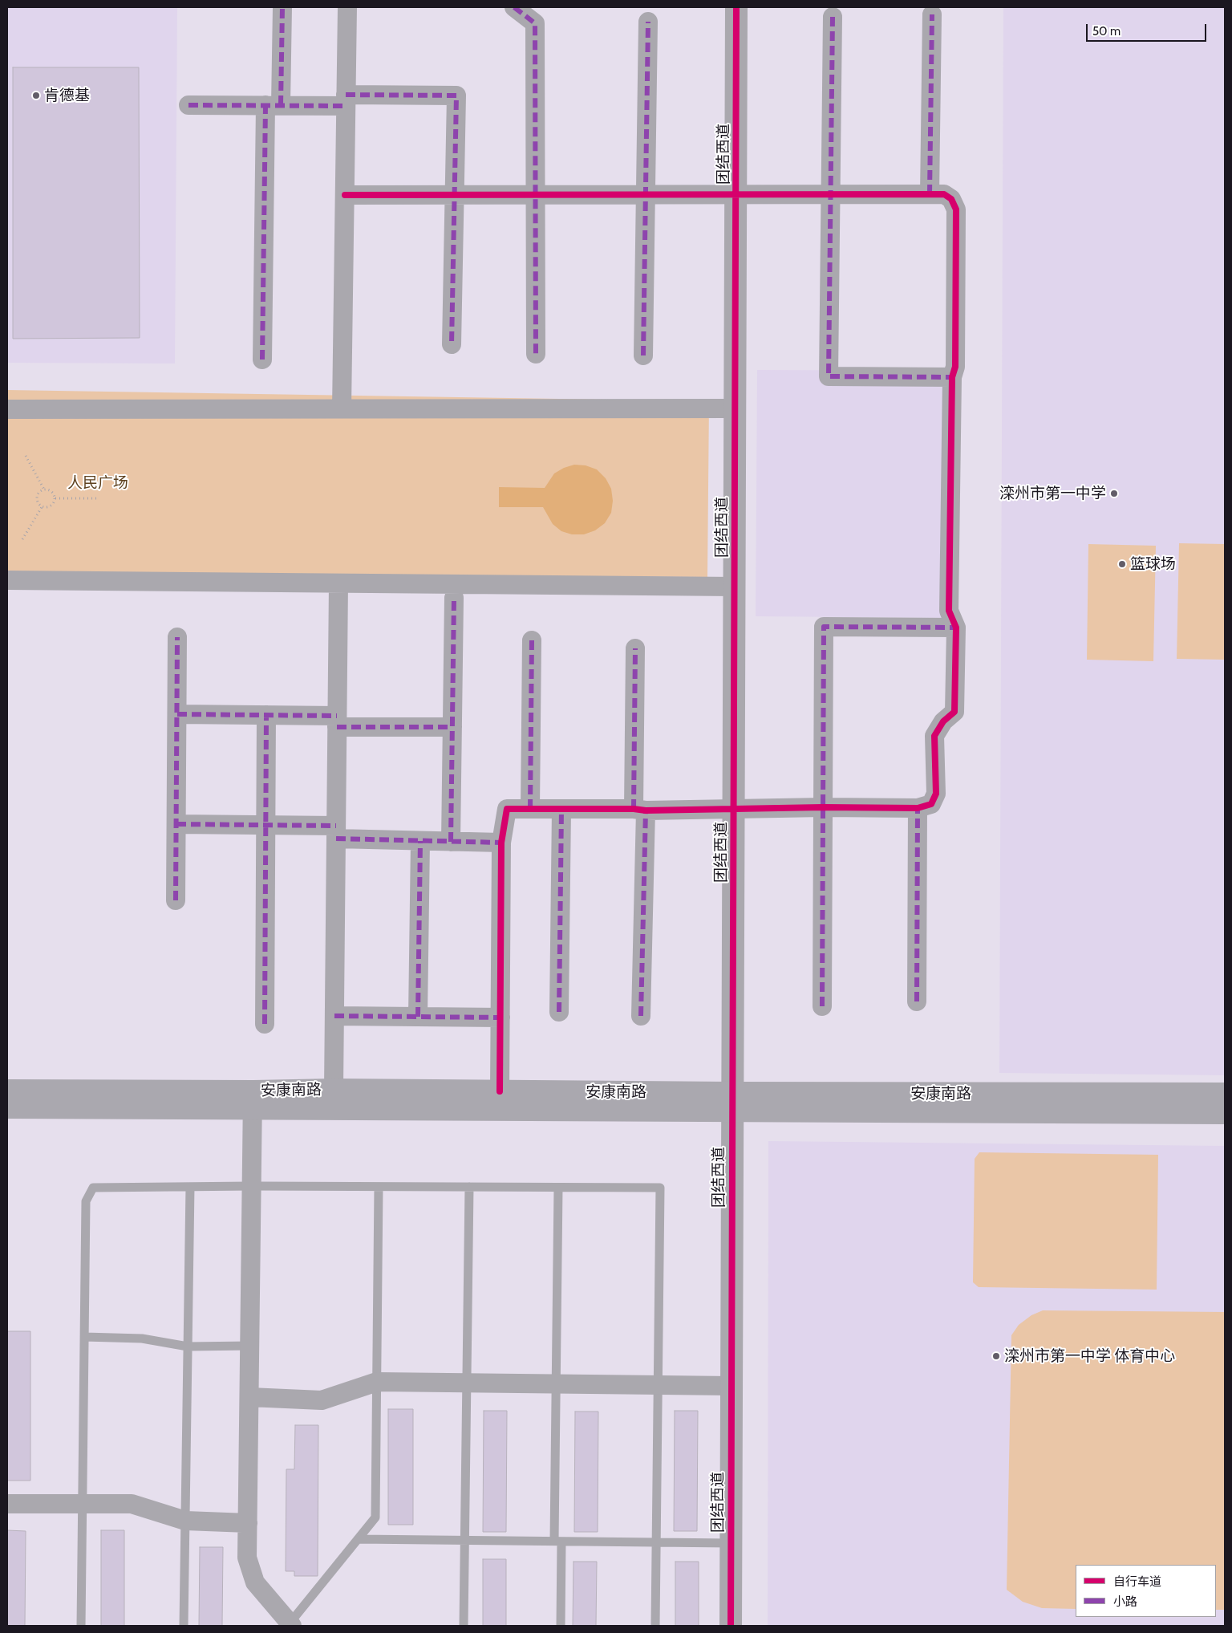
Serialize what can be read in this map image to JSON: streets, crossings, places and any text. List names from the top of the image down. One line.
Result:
{"streets":{"main road":["安康南路"],"street":["团结西道"]},"crossings":[["团结西道","安康南路"]],"parks":["人民广场"],"places":["肯德基","滦州市第一中学","篮球场","滦州市第一中学 体育中心"],"legend":["自行车道","小路"],"scale_bar":"50 m"}
